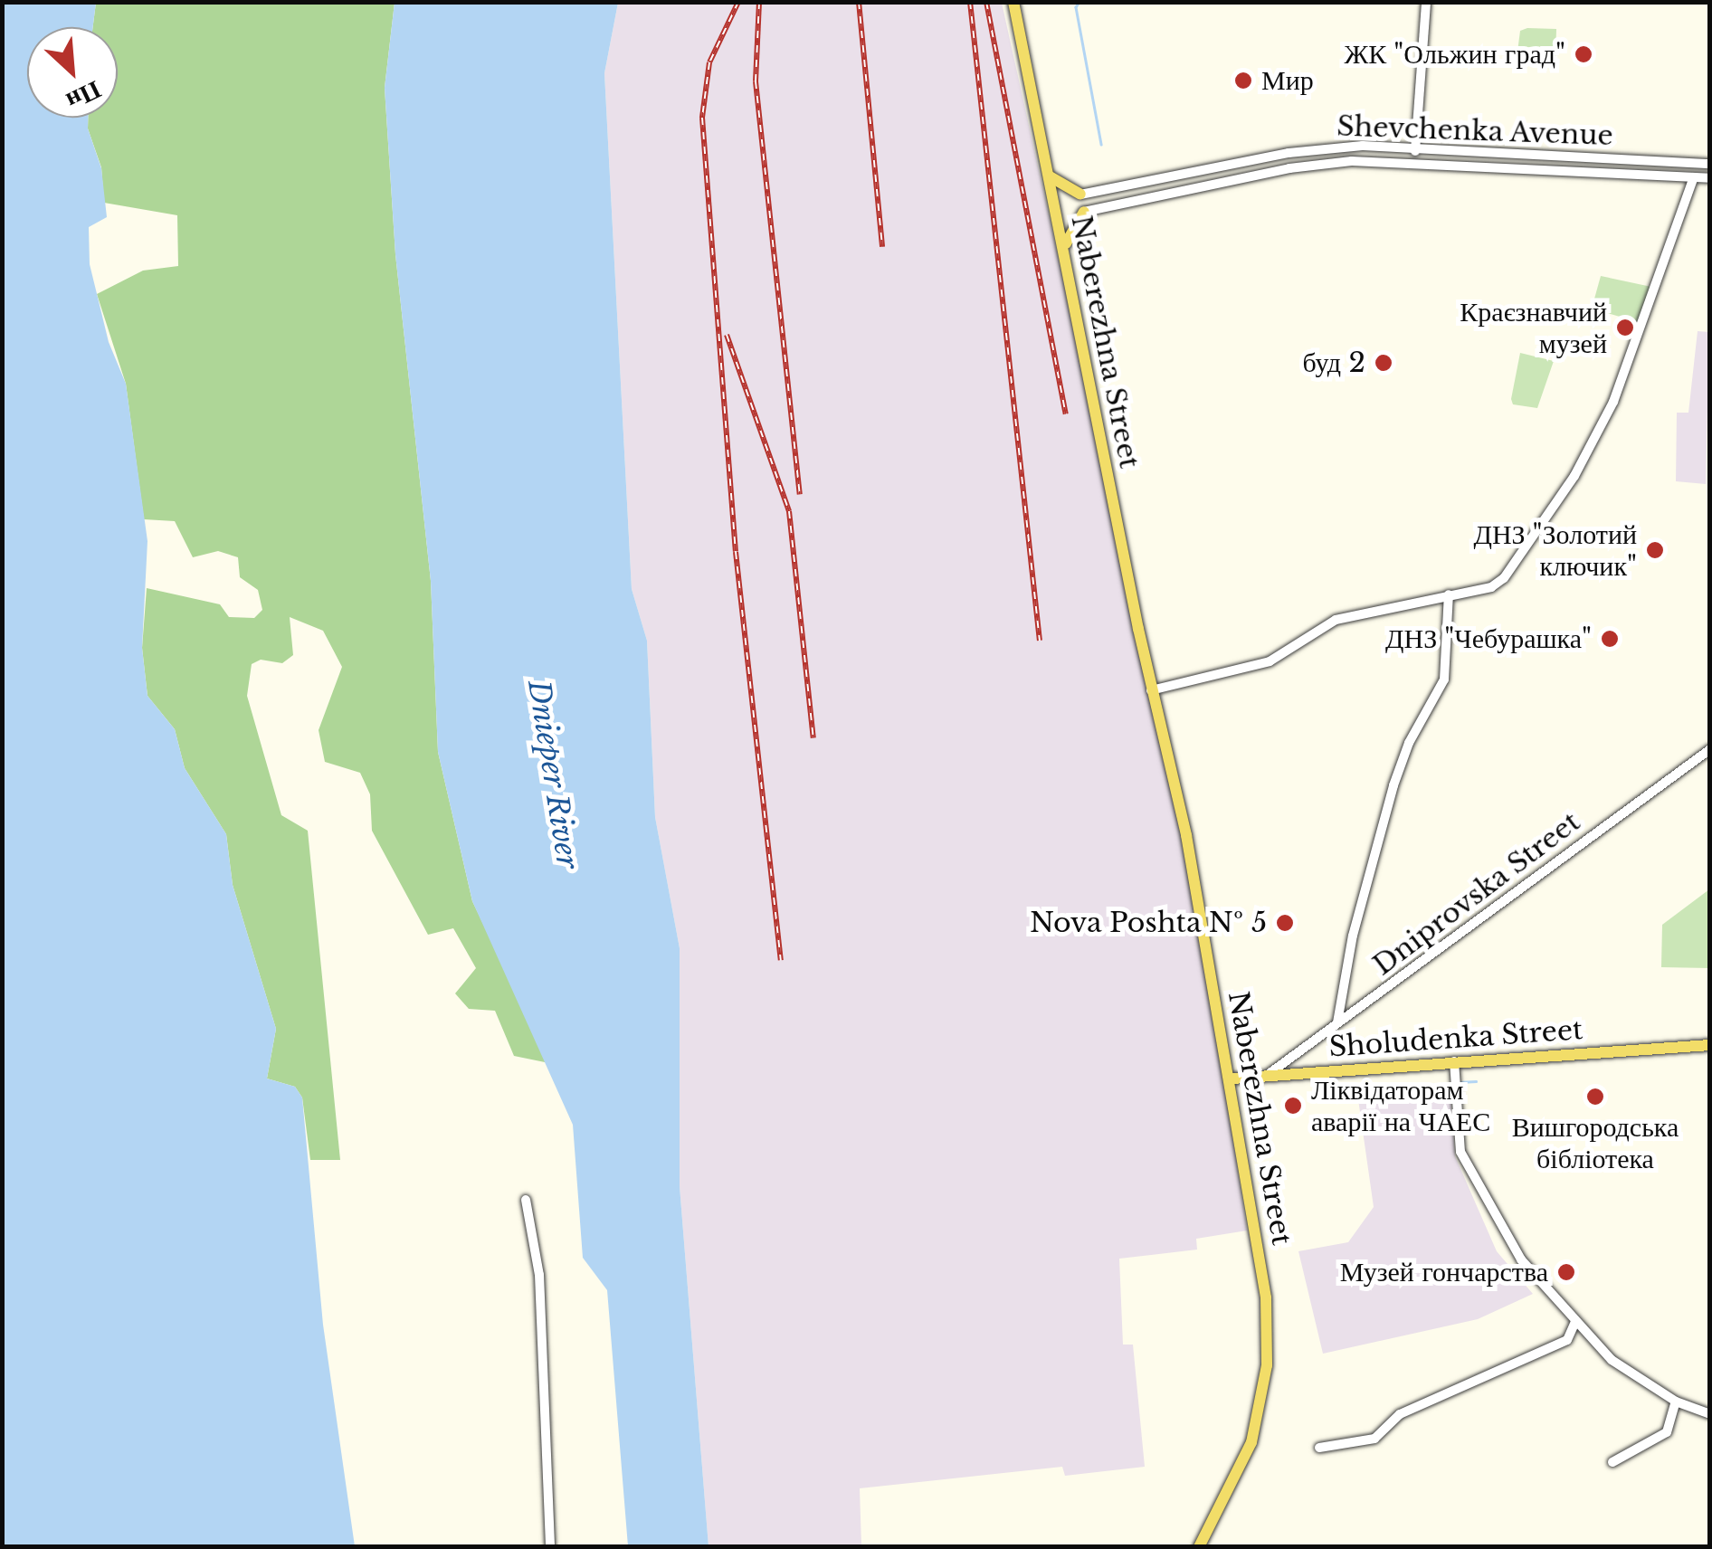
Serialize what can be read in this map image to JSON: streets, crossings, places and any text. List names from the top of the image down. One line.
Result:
{"streets":{"main road":["Naberezhna Street","Sholudenka Street"],"street":["Shevchenka Avenue","Dniprovska Street"]},"crossings":[["Naberezhna Street","Sholudenka Street"],["Dniprovska Street","Sholudenka Street"]],"water":["Dnieper River"],"places":["ЖК \"Ольжин град\"","Мир","Краєзнавчий музей","буд 2","ДНЗ \"Золотий ключик\"","ДНЗ \"Чебурашка\"","Nova Poshta № 5","Вишгородська бібліотека","Ліквідаторам аварії на ЧАЕС","Музей гончарства"],"north":"bottom right"}
